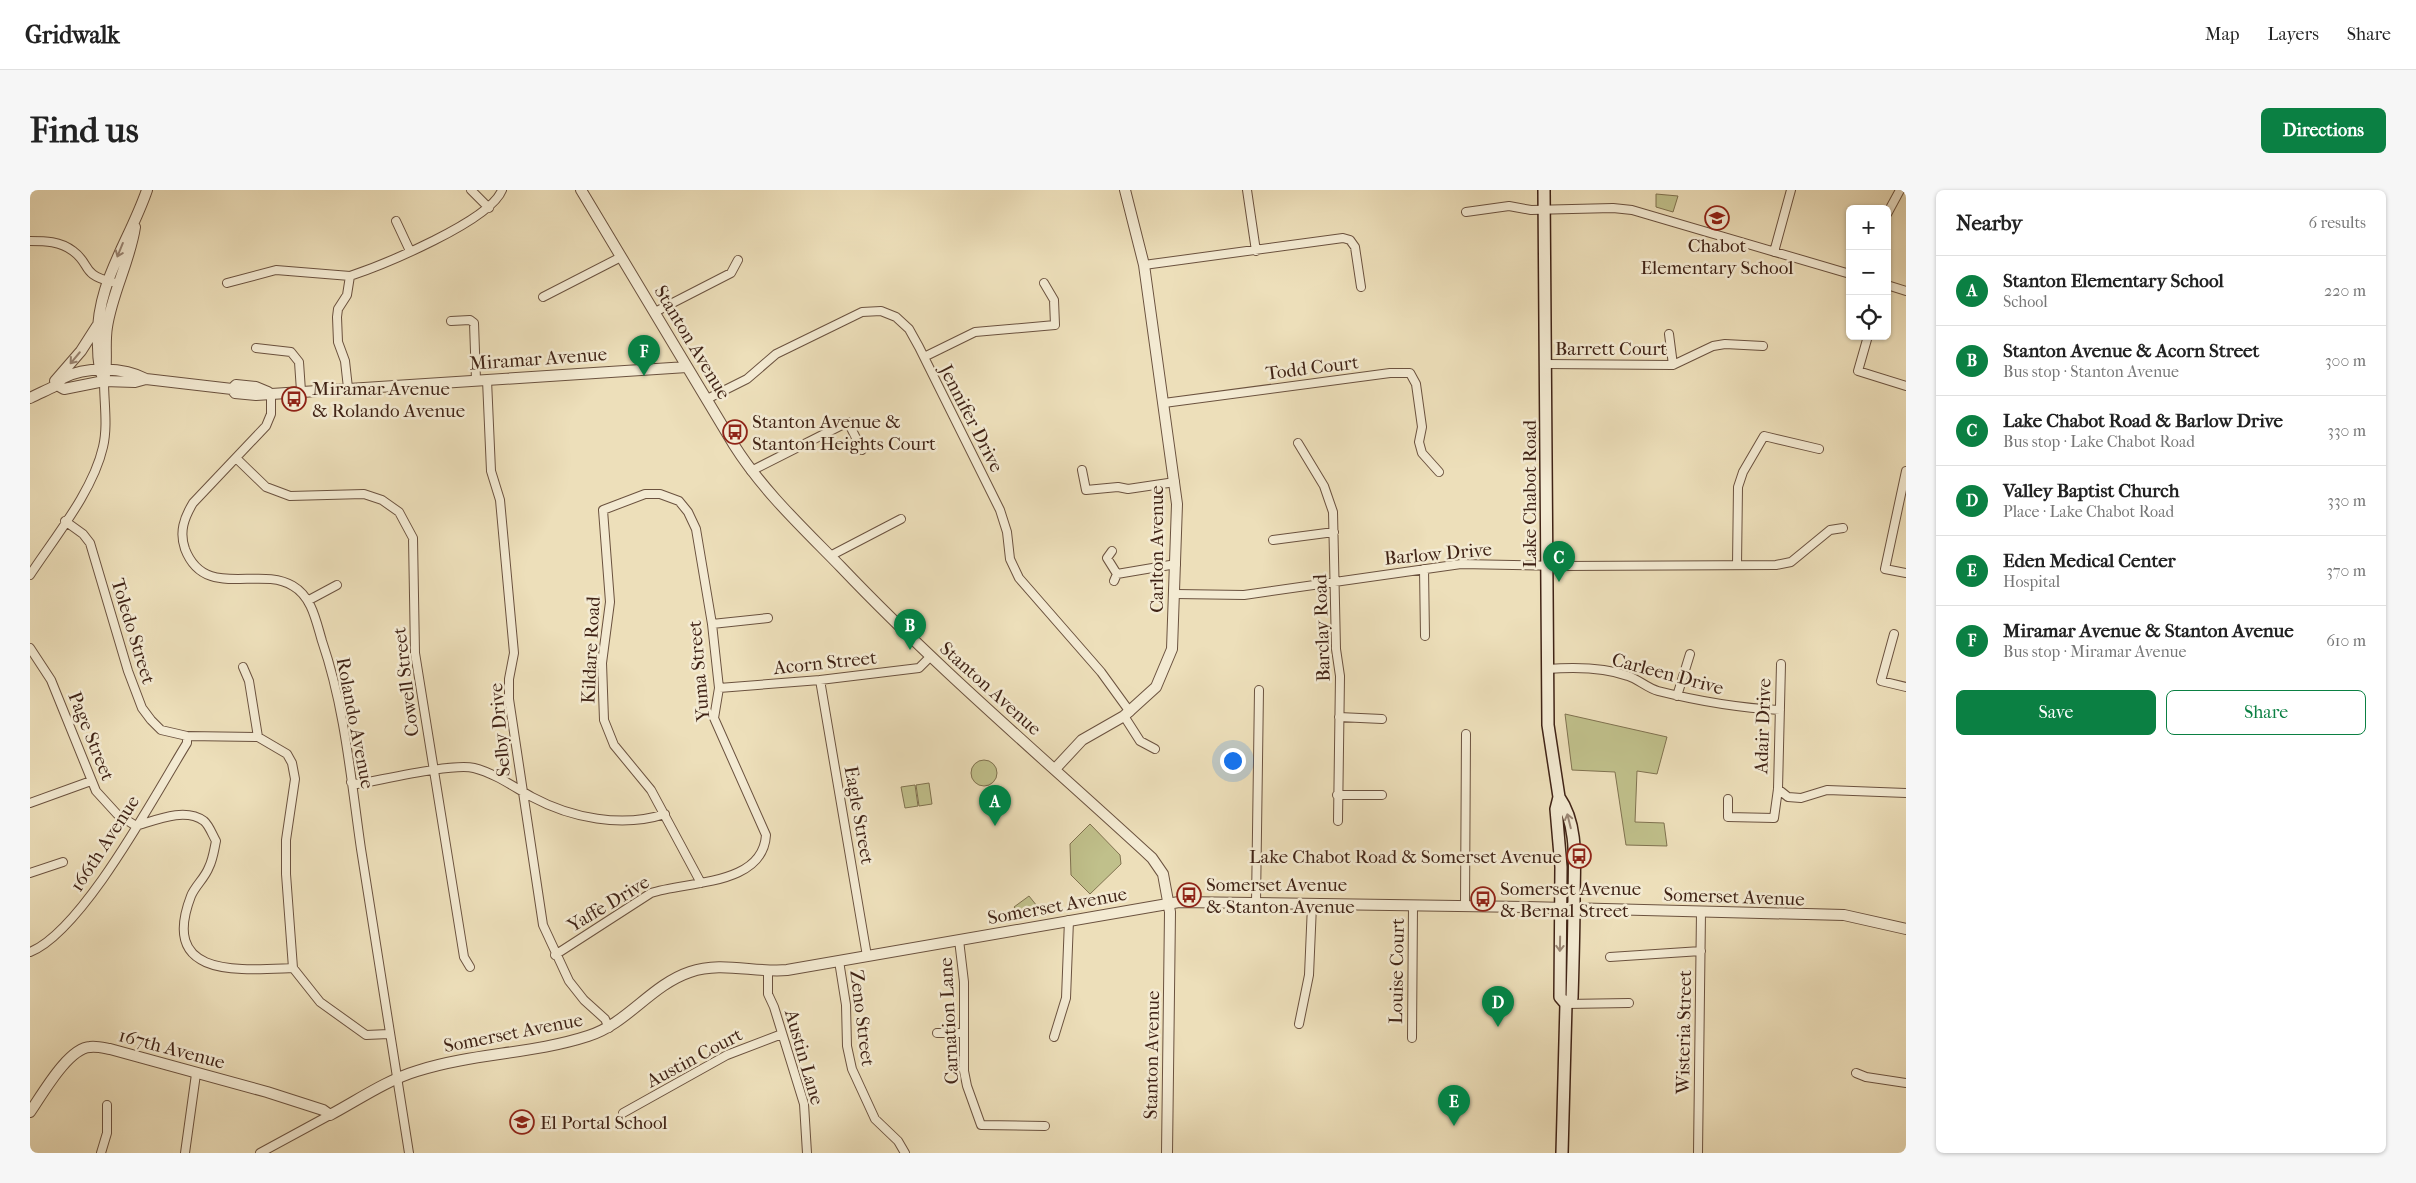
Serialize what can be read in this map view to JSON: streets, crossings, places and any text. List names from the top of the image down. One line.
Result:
{"streets":{"main road":["Lake Chabot Road"],"street":["Stanton Avenue","Barrett Court","Miramar Avenue","Todd Court","Jennifer Drive","Carlton Avenue","Barlow Drive","Barclay Road","Toledo Street","Kildare Road","Acorn Street","Yuma Street","Carleen Drive","Cowell Street","Rolando Avenue","Adair Drive","Selby Drive","Page Street","Eagle Street","166th Avenue","Somerset Avenue","Yaffe Drive","Louise Court","Zeno Street","Carnation Lane","Wisteria Street","167th Avenue","Austin Court","Austin Lane"]},"crossings":[["Stanton Avenue","Miramar Avenue"],["Stanton Avenue","Jennifer Drive"],["Stanton Avenue","Carlton Avenue"],["Stanton Avenue","Acorn Street"],["Stanton Avenue","Somerset Avenue"],["Barrett Court","Lake Chabot Road"],["Miramar Avenue","Selby Drive"],["Todd Court","Carlton Avenue"],["Jennifer Drive","Carlton Avenue"],["Lake Chabot Road","Barlow Drive"],["Lake Chabot Road","Carleen Drive"],["Lake Chabot Road","Somerset Avenue"],["Carlton Avenue","Barlow Drive"],["Barlow Drive","Barclay Road"],["Toledo Street","166th Avenue"],["Kildare Road","Yuma Street"],["Kildare Road","Yaffe Drive"],["Acorn Street","Yuma Street"],["Acorn Street","Eagle Street"],["Yuma Street","Yaffe Drive"],["Carleen Drive","Adair Drive"],["Rolando Avenue","Somerset Avenue"],["Selby Drive","Somerset Avenue"],["Selby Drive","Yaffe Drive"],["Page Street","166th Avenue"],["Eagle Street","Somerset Avenue"],["Somerset Avenue","Louise Court"],["Somerset Avenue","Zeno Street"],["Somerset Avenue","Carnation Lane"],["Somerset Avenue","Wisteria Street"],["Somerset Avenue","167th Avenue"],["Somerset Avenue","Austin Lane"],["Austin Court","Austin Lane"]],"places":{"school or university":["Chabot Elementary School","El Portal School"],"bus stop":["Miramar Avenue & Rolando Avenue","Stanton Avenue & Stanton Heights Court","Lake Chabot Road & Somerset Avenue","Somerset Avenue & Stanton Avenue","Somerset Avenue & Bernal Street"]},"page":{"header":"Gridwalk","nav":["Map","Layers","Share"],"buttons":["Directions",["Save","Share"]],"title":"Find us","heading":["Nearby","6 results"],"map_buttons":["+","−"],"list":[{"mark":"A","name":"Stanton Elementary School","note":"School","value":"220 m"},{"mark":"B","name":"Stanton Avenue & Acorn Street","note":"Bus stop · Stanton Avenue","value":"300 m"},{"mark":"C","name":"Lake Chabot Road & Barlow Drive","note":"Bus stop · Lake Chabot Road","value":"330 m"},{"mark":"D","name":"Valley Baptist Church","note":"Place · Lake Chabot Road","value":"330 m"},{"mark":"E","name":"Eden Medical Center","note":"Hospital","value":"370 m"},{"mark":"F","name":"Miramar Avenue & Stanton Avenue","note":"Bus stop · Miramar Avenue","value":"610 m"}],"pins":["F","C","B","A","D","E"]}}
